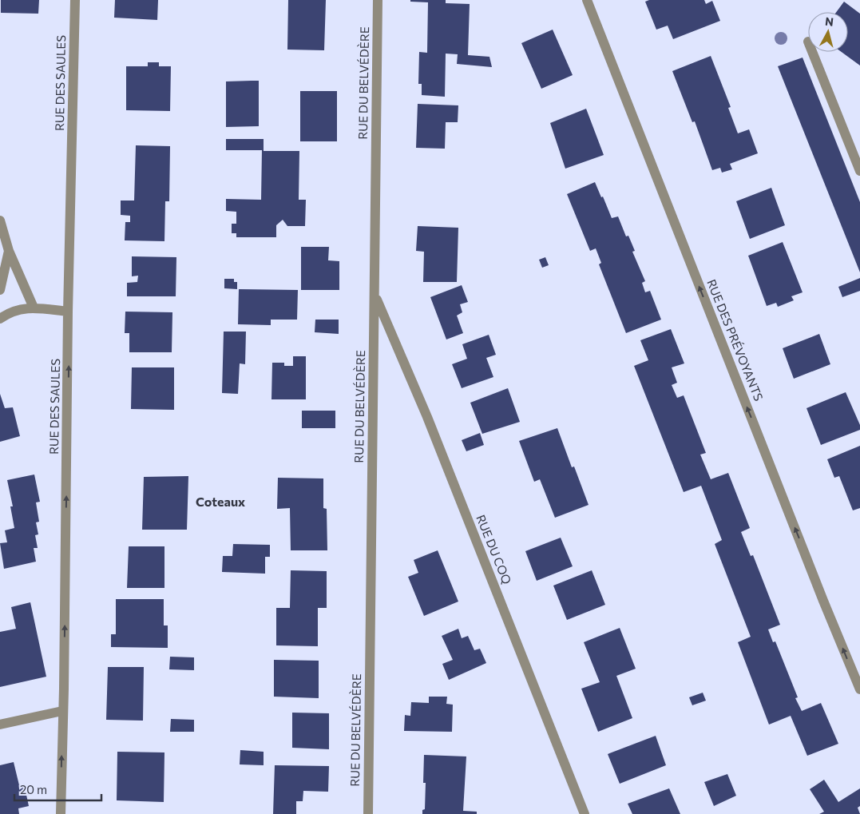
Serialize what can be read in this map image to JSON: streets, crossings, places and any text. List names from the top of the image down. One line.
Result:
{"streets":{"street":["RUE DES SAULES","RUE DU BELVÉDÈRE","RUE DES PRÉVOYANTS","RUE DU COQ"]},"crossings":[["RUE DU BELVÉDÈRE","RUE DU COQ"]],"one_way":["RUE DES SAULES","RUE DES PRÉVOYANTS"],"districts":["Coteaux"],"scale_bar":"20 m","north":"top"}
